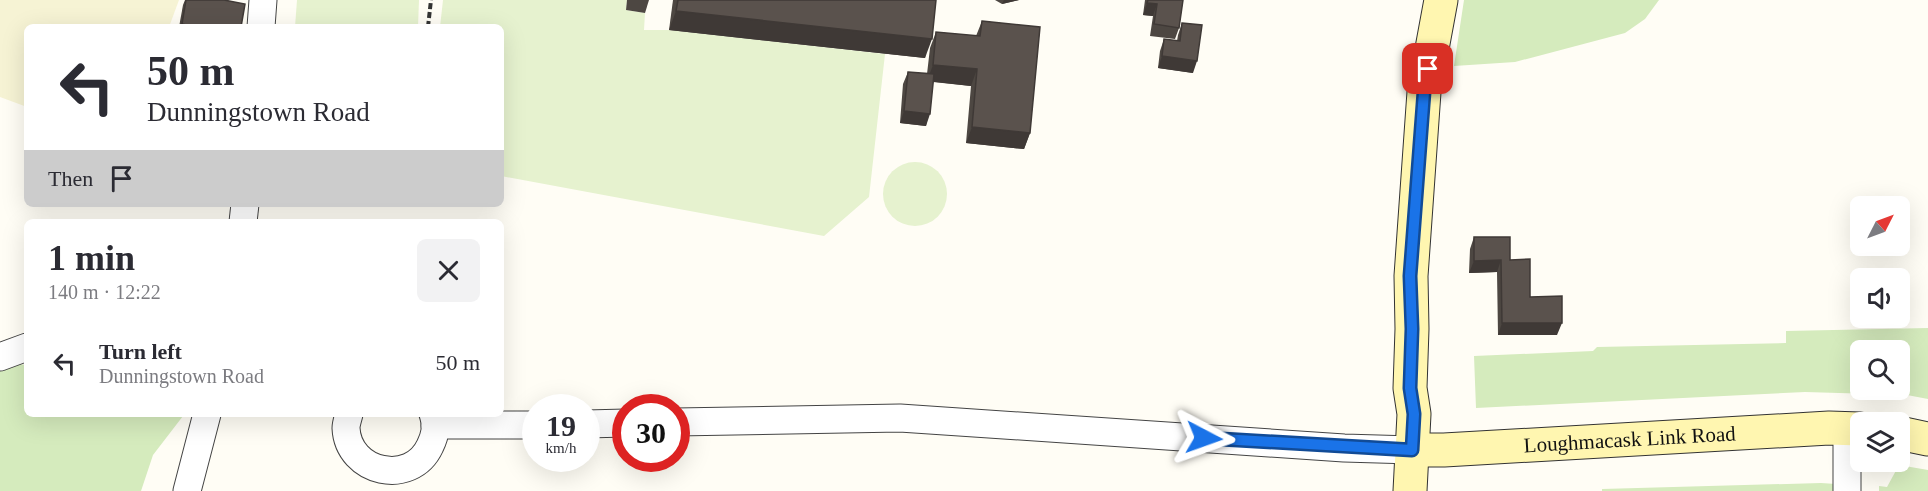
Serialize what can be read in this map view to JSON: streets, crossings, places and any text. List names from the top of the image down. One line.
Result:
{"streets":{"street":["Loughmacask Link Road"]},"north":"top right","page":{"turn":["50 m","Dunningstown Road"],"then":"Then","heading":["1 min","140 m · 12:22"],"list":[{"name":"Turn left","note":"Dunningstown Road","value":"50 m"}],"speed":"19 km/h","limit":"30"}}
